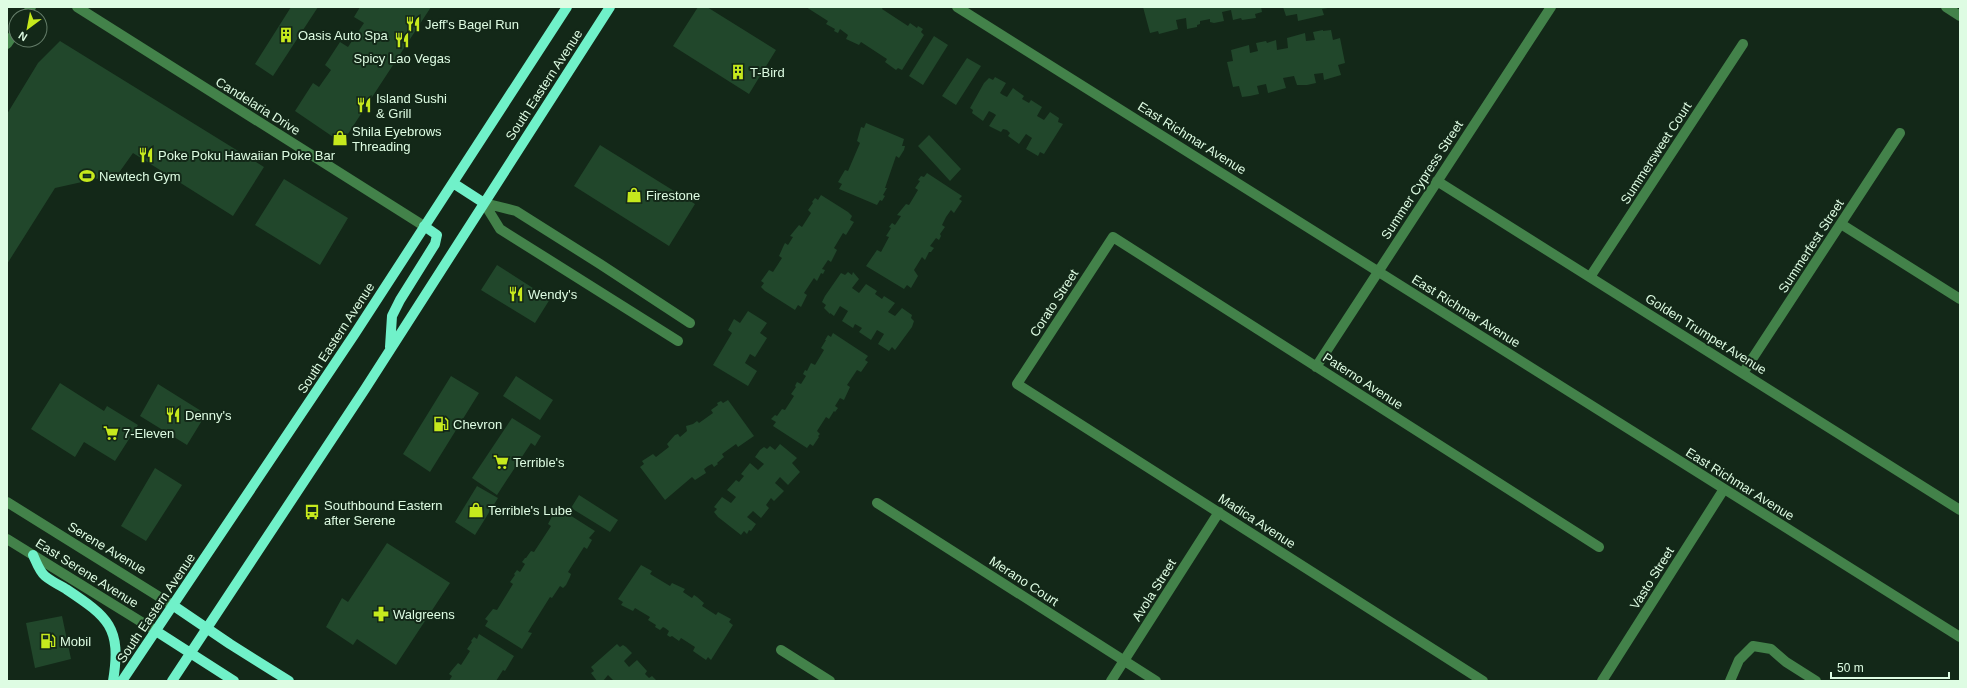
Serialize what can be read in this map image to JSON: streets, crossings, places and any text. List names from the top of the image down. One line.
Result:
{"streets":{"main road":["South Eastern Avenue","Serene Avenue","East Serene Avenue"],"street":["Candelaria Drive","East Richmar Avenue","Summersweet Court","Summer Cypress Street","Summerfest Street","Corato Street","Golden Trumpet Avenue","Paterno Avenue","Madica Avenue","Vasto Street","Merano Court","Avola Street"]},"crossings":[["South Eastern Avenue","Candelaria Drive"],["South Eastern Avenue","Serene Avenue"],["South Eastern Avenue","East Serene Avenue"],["East Richmar Avenue","Summer Cypress Street"],["East Richmar Avenue","Vasto Street"],["Summersweet Court","Golden Trumpet Avenue"],["Summer Cypress Street","Golden Trumpet Avenue"],["Summer Cypress Street","Paterno Avenue"],["Summerfest Street","Golden Trumpet Avenue"],["Corato Street","Paterno Avenue"],["Corato Street","Madica Avenue"],["Madica Avenue","Avola Street"],["Merano Court","Avola Street"]],"places":{"restaurant":["Jeff's Bagel Run","Spicy Lao Vegas","Island Sushi & Grill","Poke Poku Hawaiian Poke Bar","Wendy's","Denny's"],"building":["Oasis Auto Spa","T-Bird"],"shop":["Shila Eyebrows Threading","Firestone","Terrible's Lube"],"sports":["Newtech Gym"],"fuel station":["Chevron","Mobil"],"supermarket":["7-Eleven","Terrible's"],"bus stop":["Southbound Eastern after Serene"],"pharmacy":["Walgreens"]},"scale_bar":"50 m","north":"bottom left"}
